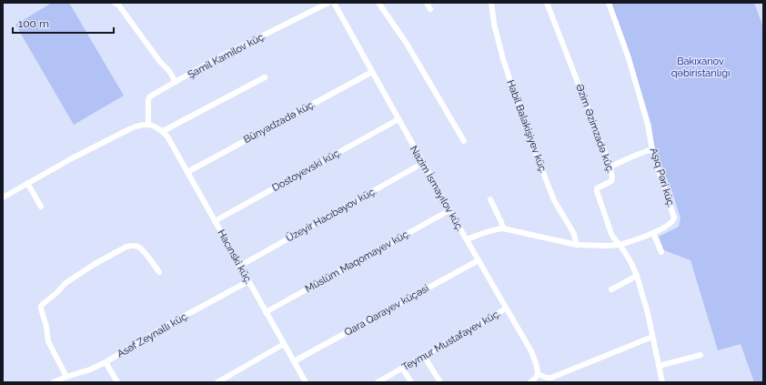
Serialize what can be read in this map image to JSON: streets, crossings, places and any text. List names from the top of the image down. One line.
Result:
{"streets":{"street":["Şamil Kamilov küç.","Bünyadzadə küç.","Habil Balakişiyev küç.","Əzim Əzimzadə küç.","Dostoyevski küç.","Aşıq Pəri küç.","Nazim İsmayılov küç.","Üzeyir Hacıbəyov küç.","Hacınski küç.","Müslüm Maqomayev küç.","Qara Qarayev küçəsi","Asəf Zeynallı küç.","Teymur Mustafayev küç."]},"crossings":[["Bünyadzadə küç.","Nazim İsmayılov küç."],["Bünyadzadə küç.","Hacınski küç."],["Habil Balakişiyev küç.","Aşıq Pəri küç."],["Əzim Əzimzadə küç.","Aşıq Pəri küç."],["Dostoyevski küç.","Nazim İsmayılov küç."],["Dostoyevski küç.","Hacınski küç."],["Nazim İsmayılov küç.","Üzeyir Hacıbəyov küç."],["Nazim İsmayılov küç.","Müslüm Maqomayev küç."],["Nazim İsmayılov küç.","Qara Qarayev küçəsi"],["Nazim İsmayılov küç.","Teymur Mustafayev küç."],["Üzeyir Hacıbəyov küç.","Hacınski küç."],["Hacınski küç.","Müslüm Maqomayev küç."],["Hacınski küç.","Qara Qarayev küçəsi"],["Hacınski küç.","Asəf Zeynallı küç."]],"parks":["Bakıxanov qəbiristanlığı"],"scale_bar":"100 m"}
